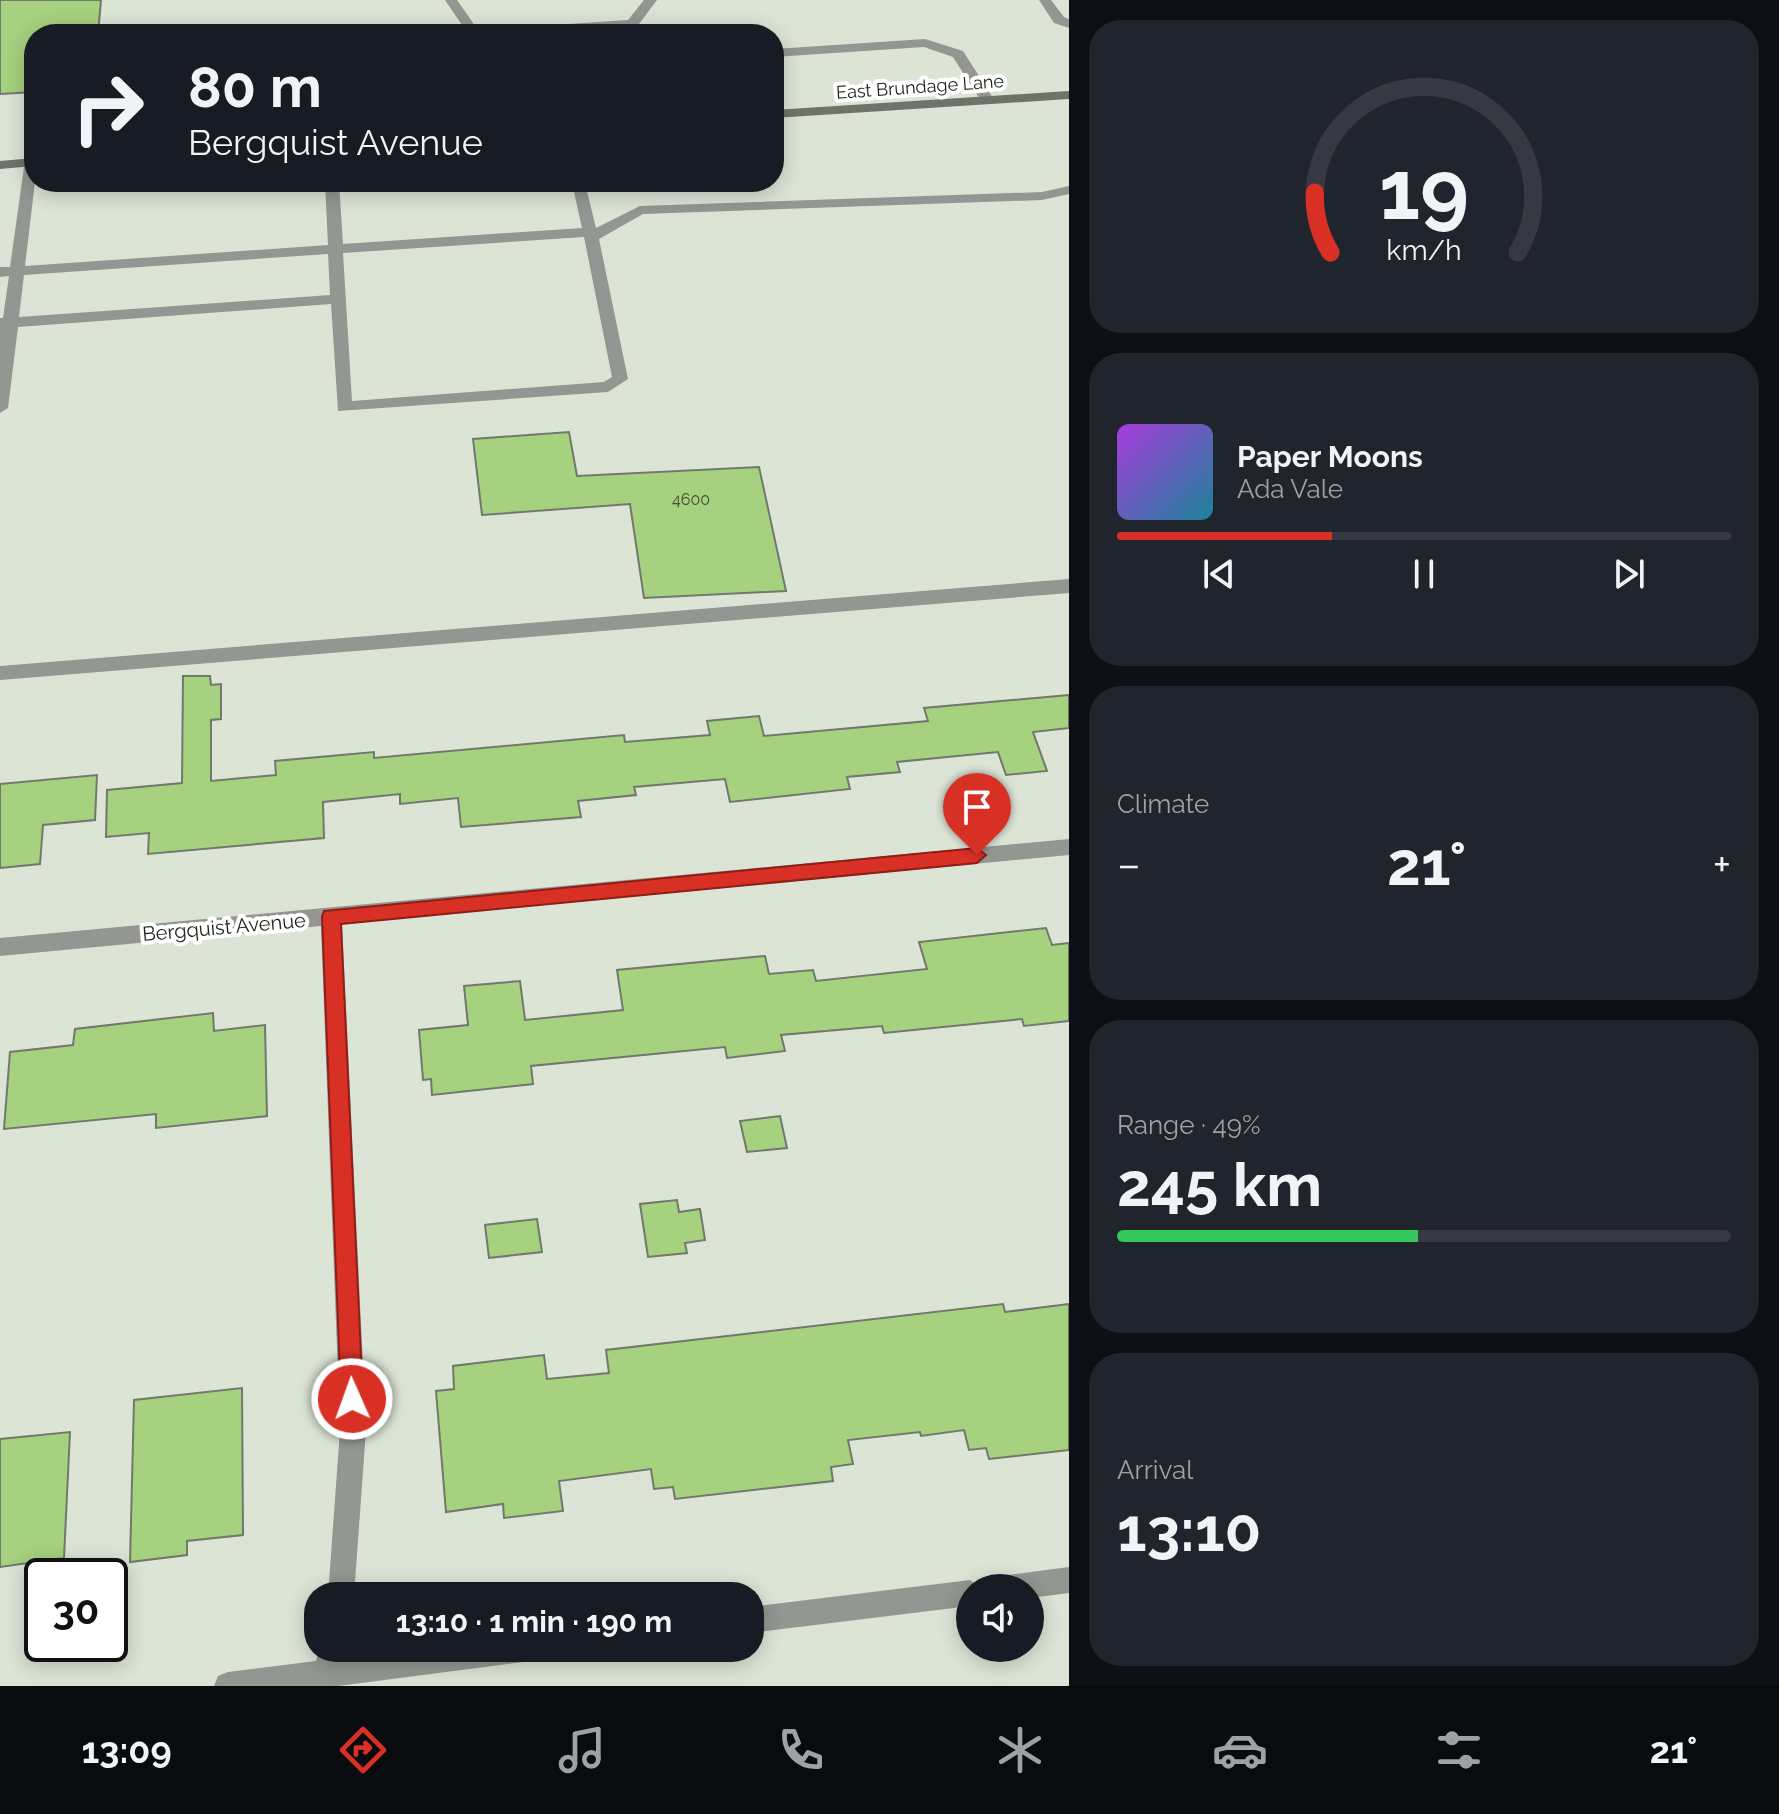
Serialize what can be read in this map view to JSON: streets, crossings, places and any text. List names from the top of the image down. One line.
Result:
{"streets":{"main road":["East Brundage Lane"],"street":["Bergquist Avenue"]},"house_numbers":["4600"],"page":{"turn":["80 m","Bergquist Avenue"],"song":["Paper Moons","Ada Vale"],"tile":["Climate",["Range · 49%","245 km"],["Arrival","13:10"]],"heat":["−","21°","+"],"limit":"30","trip":"13:10 · 1 min · 190 m","tabs":["13:09","21°"],"gauge":["19","km/h"]}}
